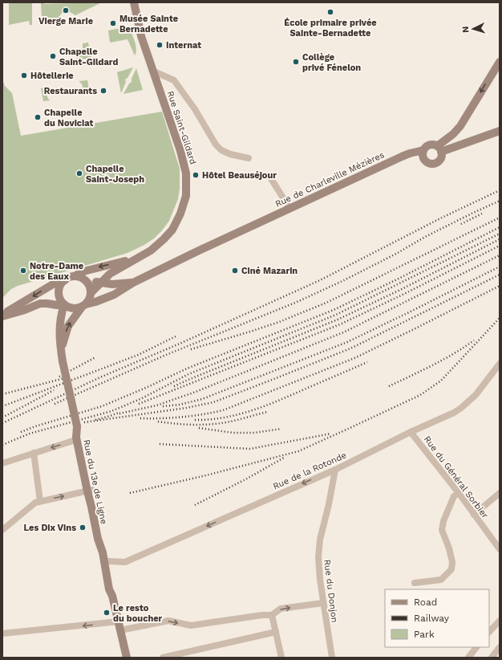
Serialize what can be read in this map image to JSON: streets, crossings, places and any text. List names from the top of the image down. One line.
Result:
{"streets":{"main road":["Rue Saint-Gildard","Rue de Charleville Mézières","Rue du 13e de Ligne"],"street":["Rue de la Rotonde","Rue du Général Sorbier","Rue du Donjon"]},"crossings":[["Rue Saint-Gildard","Rue du 13e de Ligne"],["Rue de la Rotonde","Rue du Général Sorbier"],["Rue de la Rotonde","Rue du 13e de Ligne"],["Rue de la Rotonde","Rue du Donjon"]],"one_way":["Rue de la Rotonde"],"places":["Vierge Marie","École primaire privée Sainte-Bernadette","Musée Sainte Bernadette","Internat","Chapelle Saint-Gildard","Collège privé Fénelon","Hôtellerie","Restaurants","Chapelle du Noviciat","Chapelle Saint-Joseph","Hôtel Beauséjour","Notre-Dame des Eaux","Ciné Mazarin","Les Dix Vins","Le resto du boucher"],"legend":["Road","Railway","Park"],"north":"left"}
